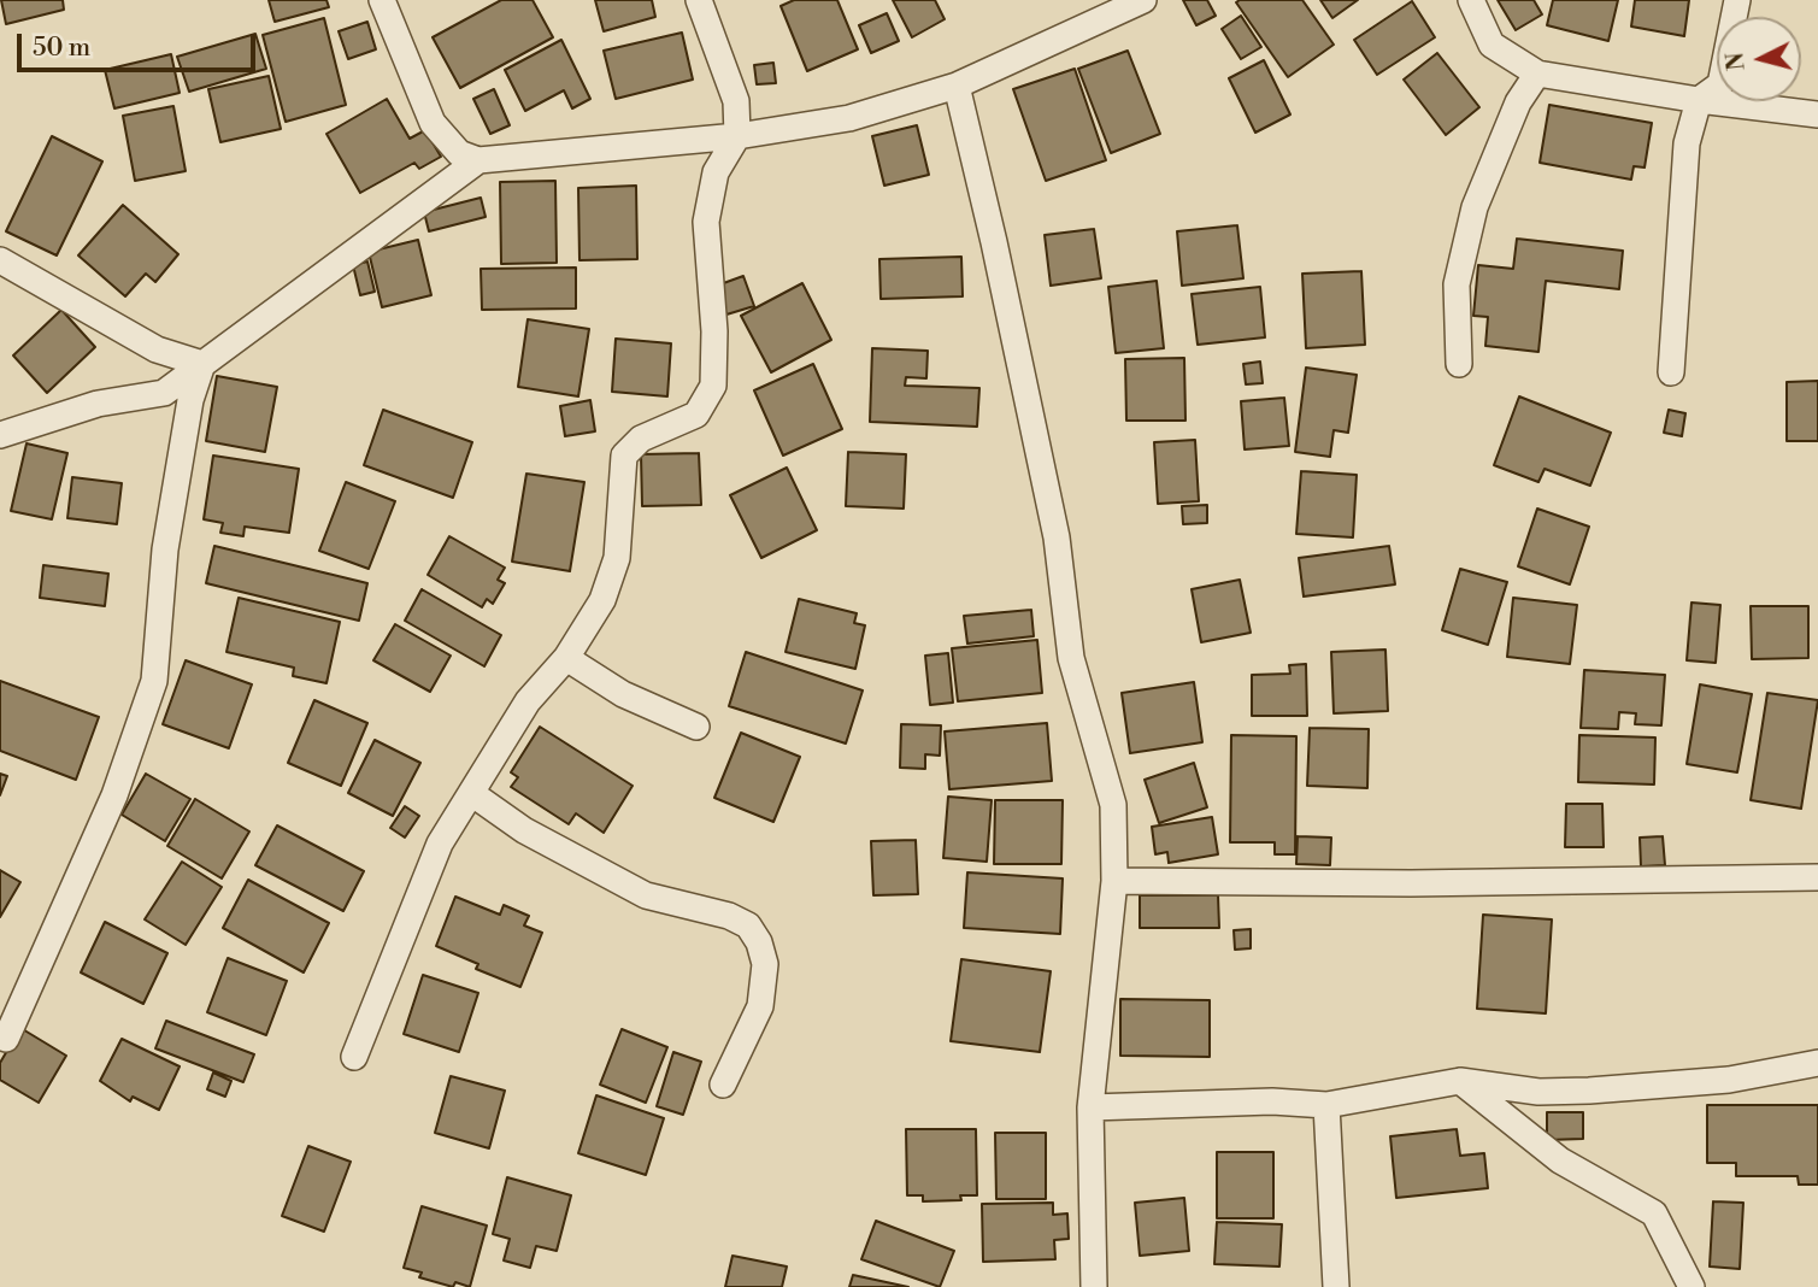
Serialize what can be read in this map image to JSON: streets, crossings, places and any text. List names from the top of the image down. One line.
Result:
{"scale_bar":"50 m","north":"left"}
